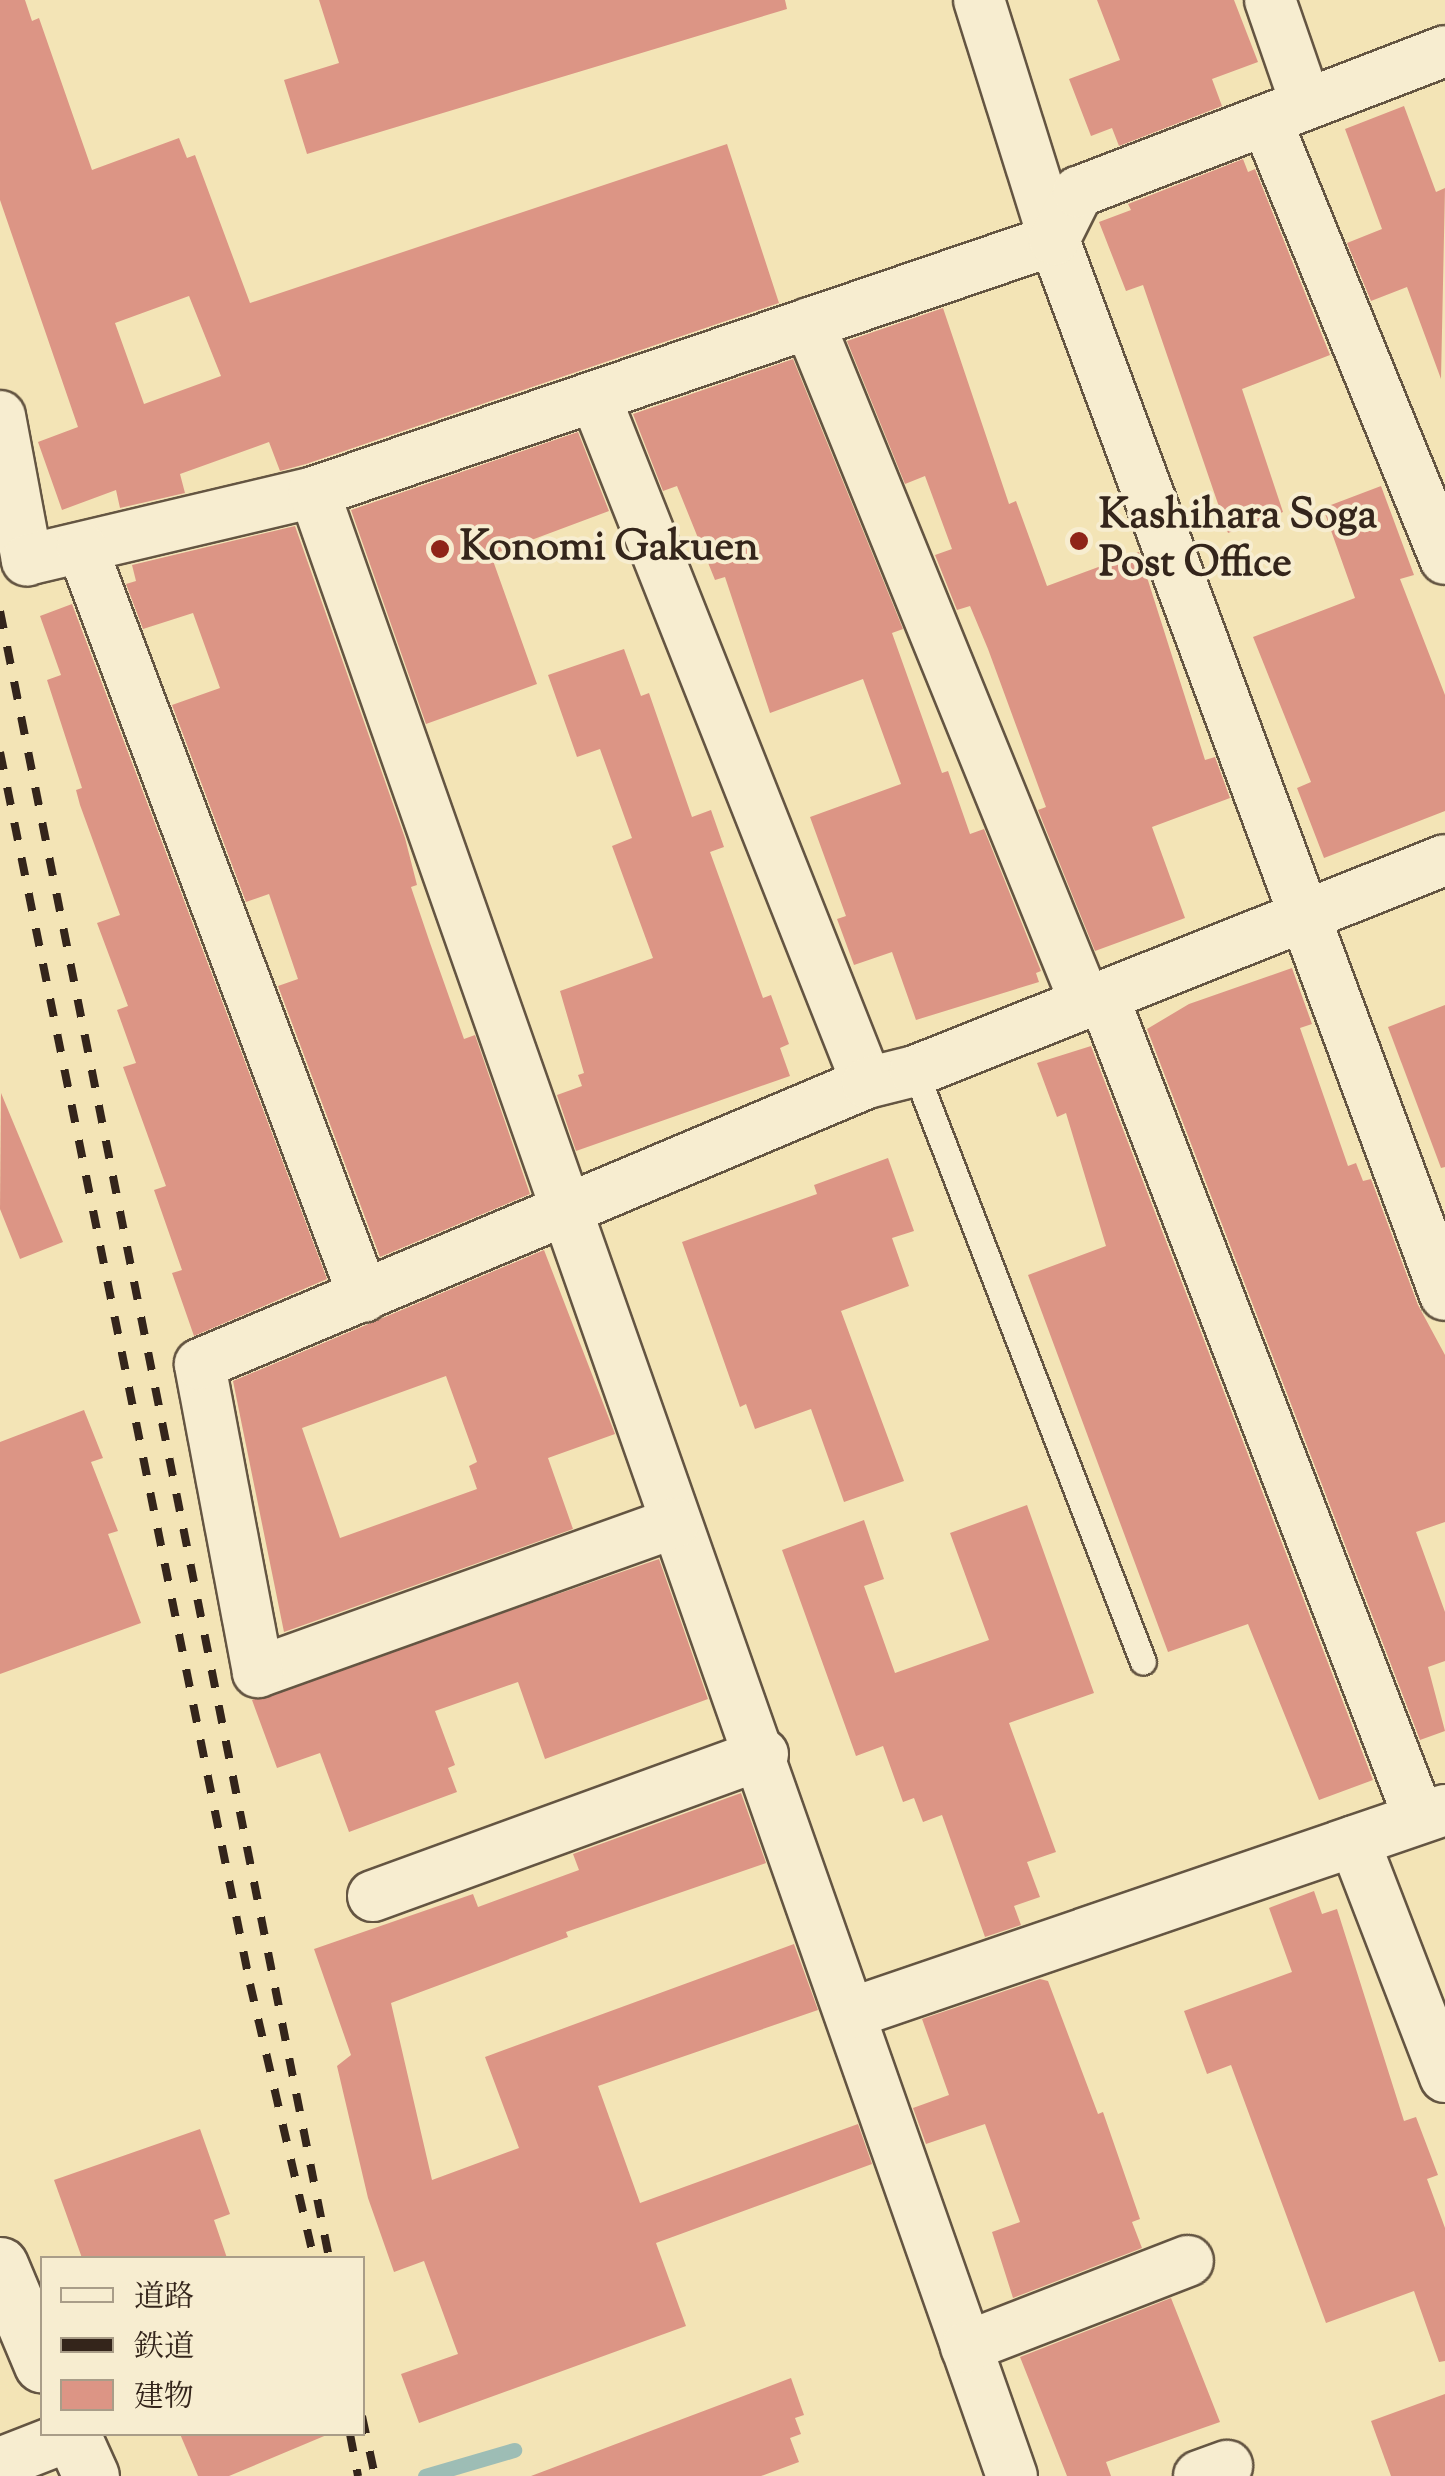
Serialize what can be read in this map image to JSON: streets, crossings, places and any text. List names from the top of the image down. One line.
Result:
{"places":["Kashihara Soga Post Office","Konomi Gakuen"],"legend":["道路","鉄道","建物"]}
